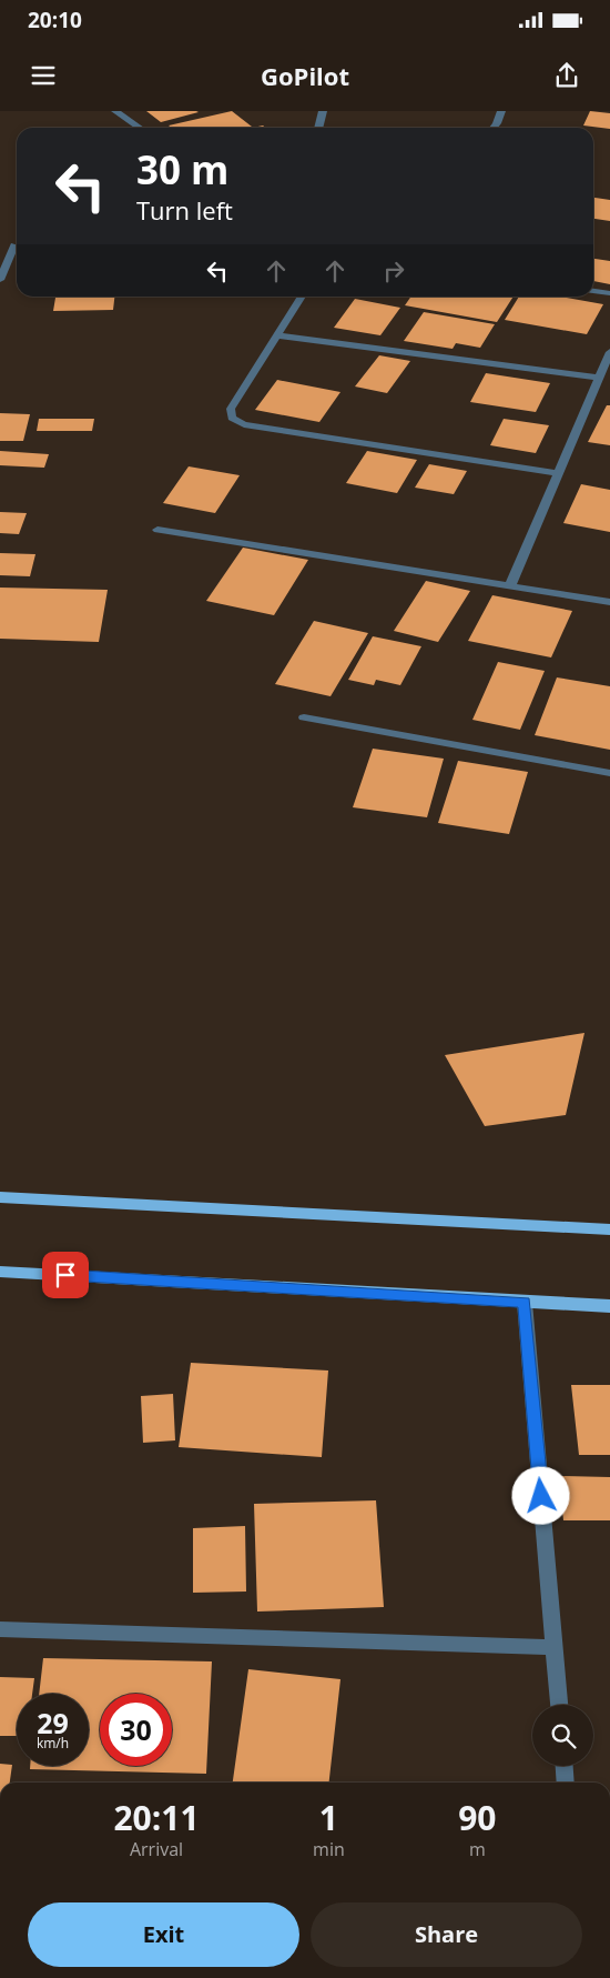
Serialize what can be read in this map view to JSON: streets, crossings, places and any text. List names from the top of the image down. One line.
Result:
{"page":{"status":"20:10","header":"GoPilot","turn":["30 m","Turn left"],"speed":"29 km/h","limit":"30","eta":["20:11","Arrival","1","min","90","m"],"buttons":["Exit","Share"]}}
